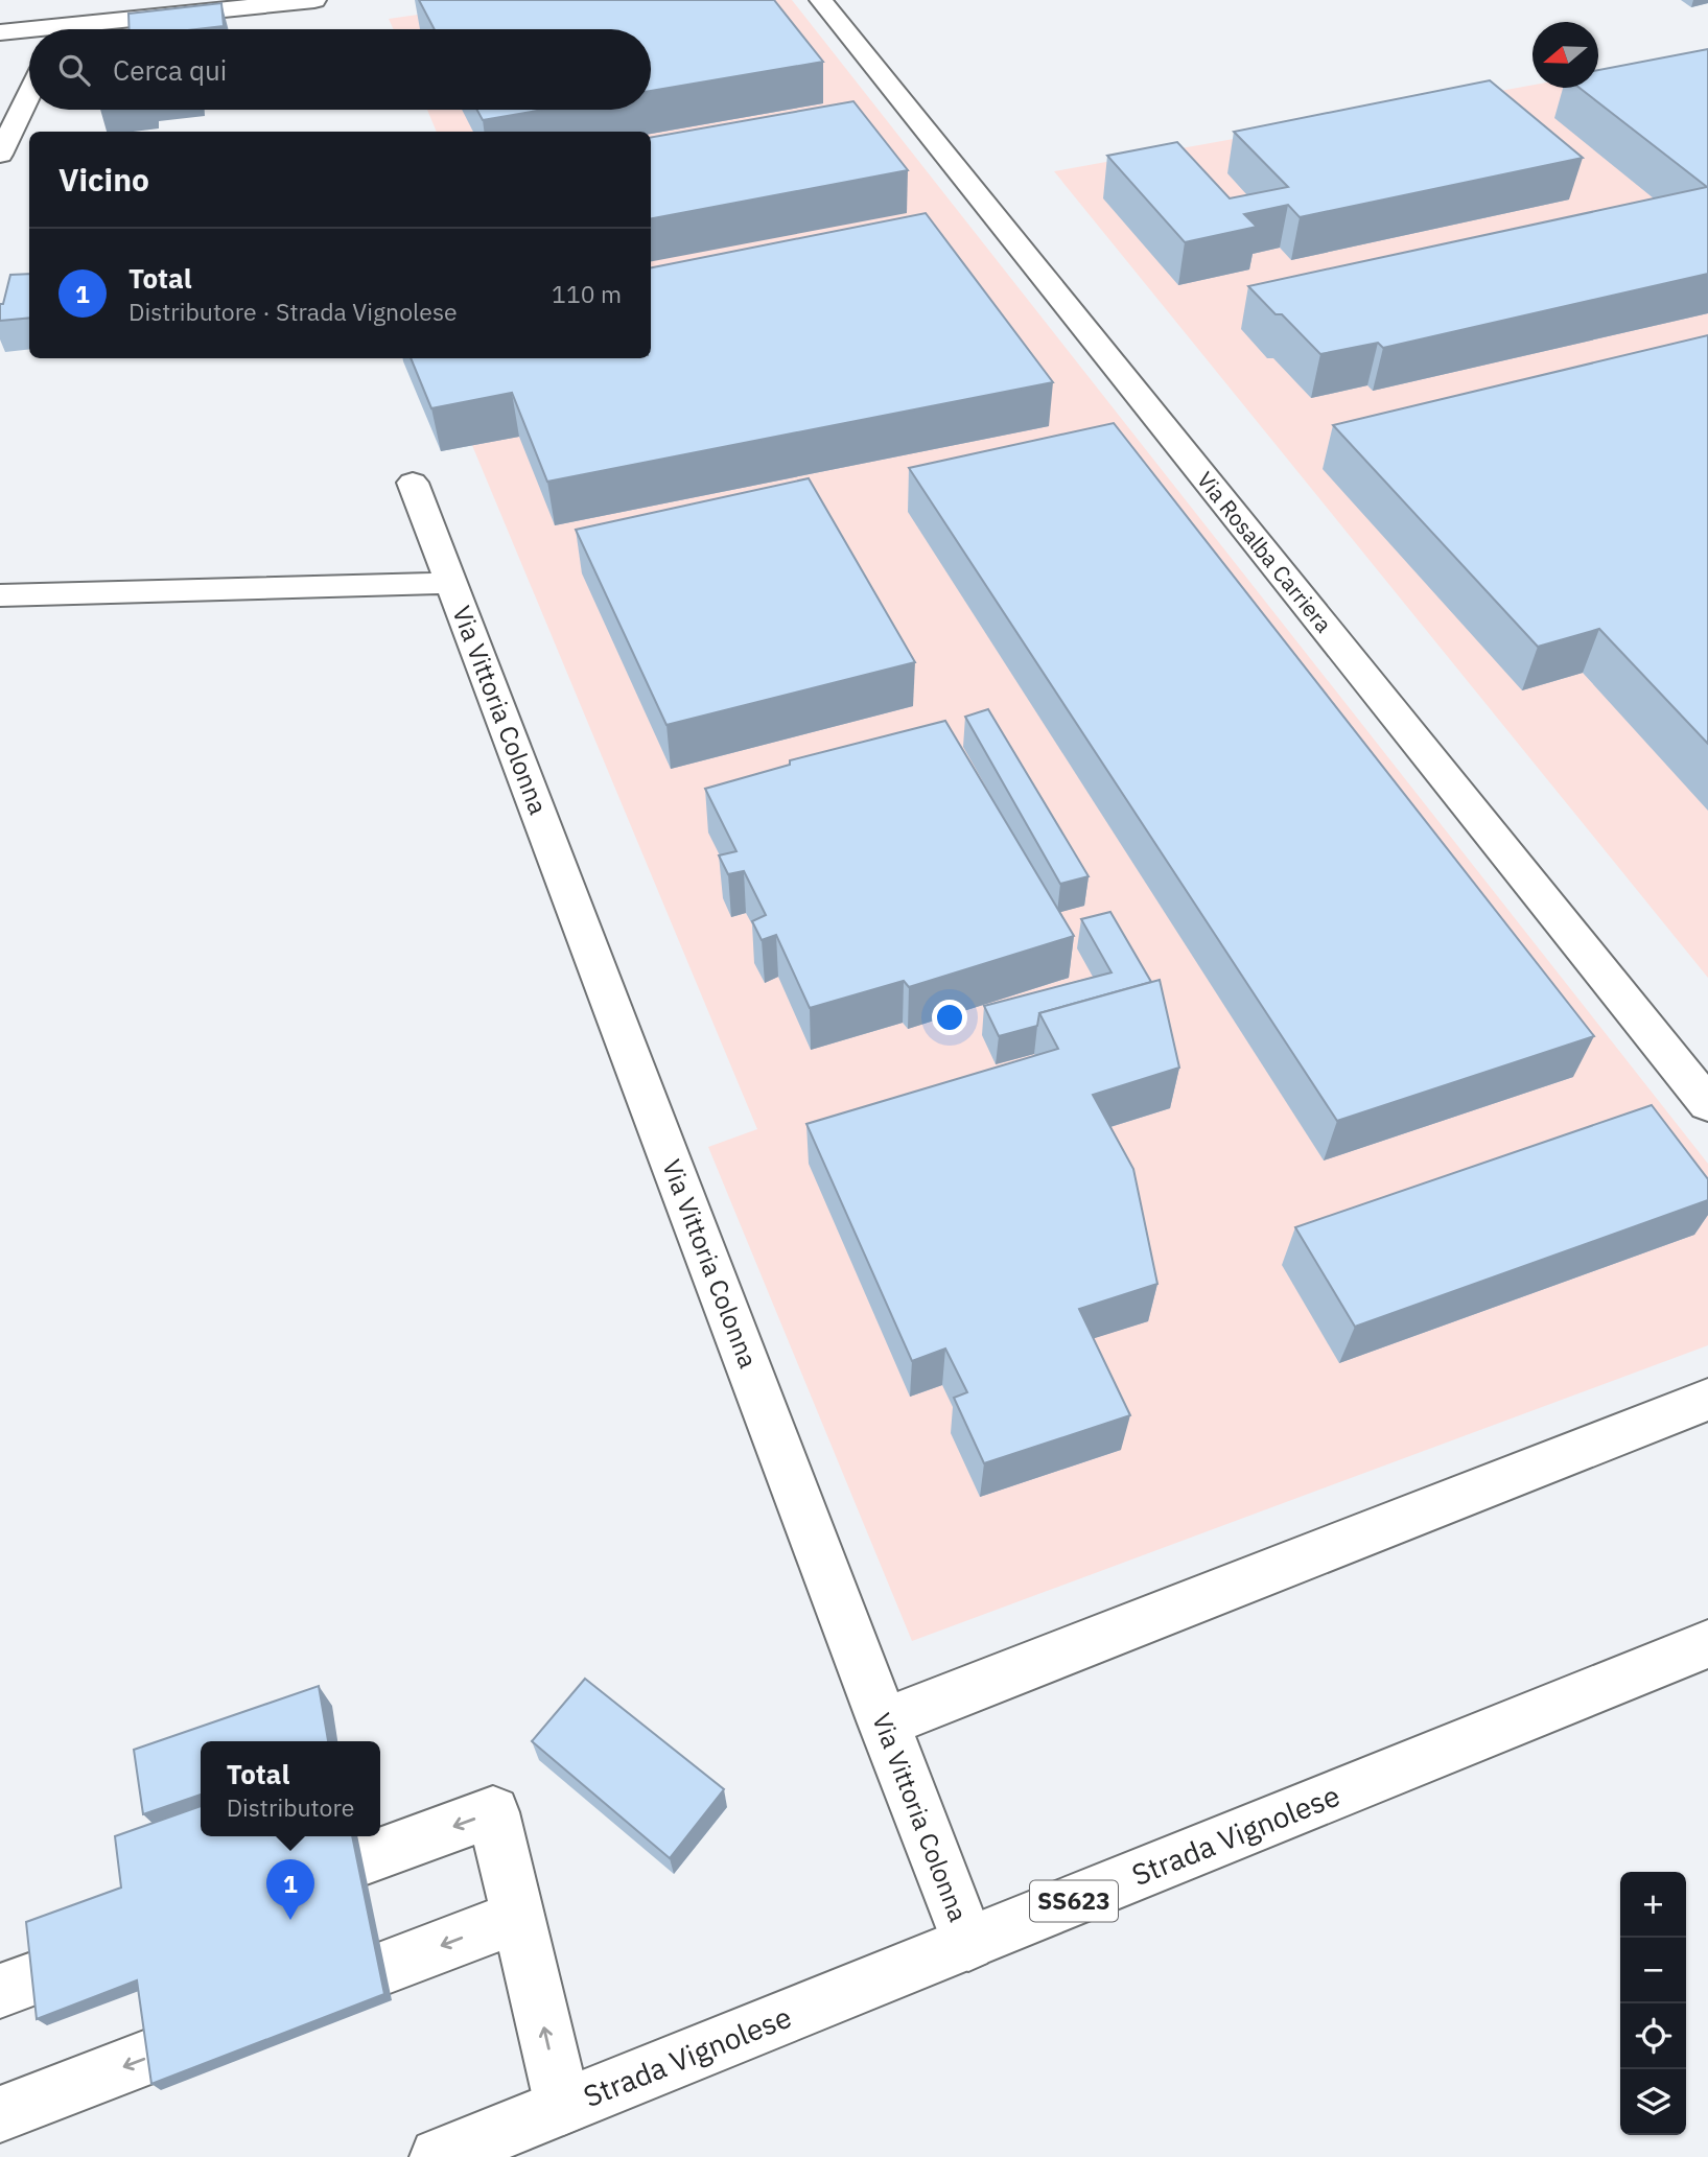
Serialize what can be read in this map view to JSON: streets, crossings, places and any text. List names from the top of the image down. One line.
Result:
{"streets":{"street":["Via Rosalba Carriera","Via Vittoria Colonna","Strada Vignolese","SS623"]},"crossings":[["Via Vittoria Colonna","Strada Vignolese"]],"north":"left","page":{"search":"Cerca qui","heading":"Vicino","list":[{"mark":"1","name":"Total","note":"Distributore · Strada Vignolese","value":"110 m"}],"popup":["Total","Distributore"],"pins":"1","map_buttons":["+","−"]}}
